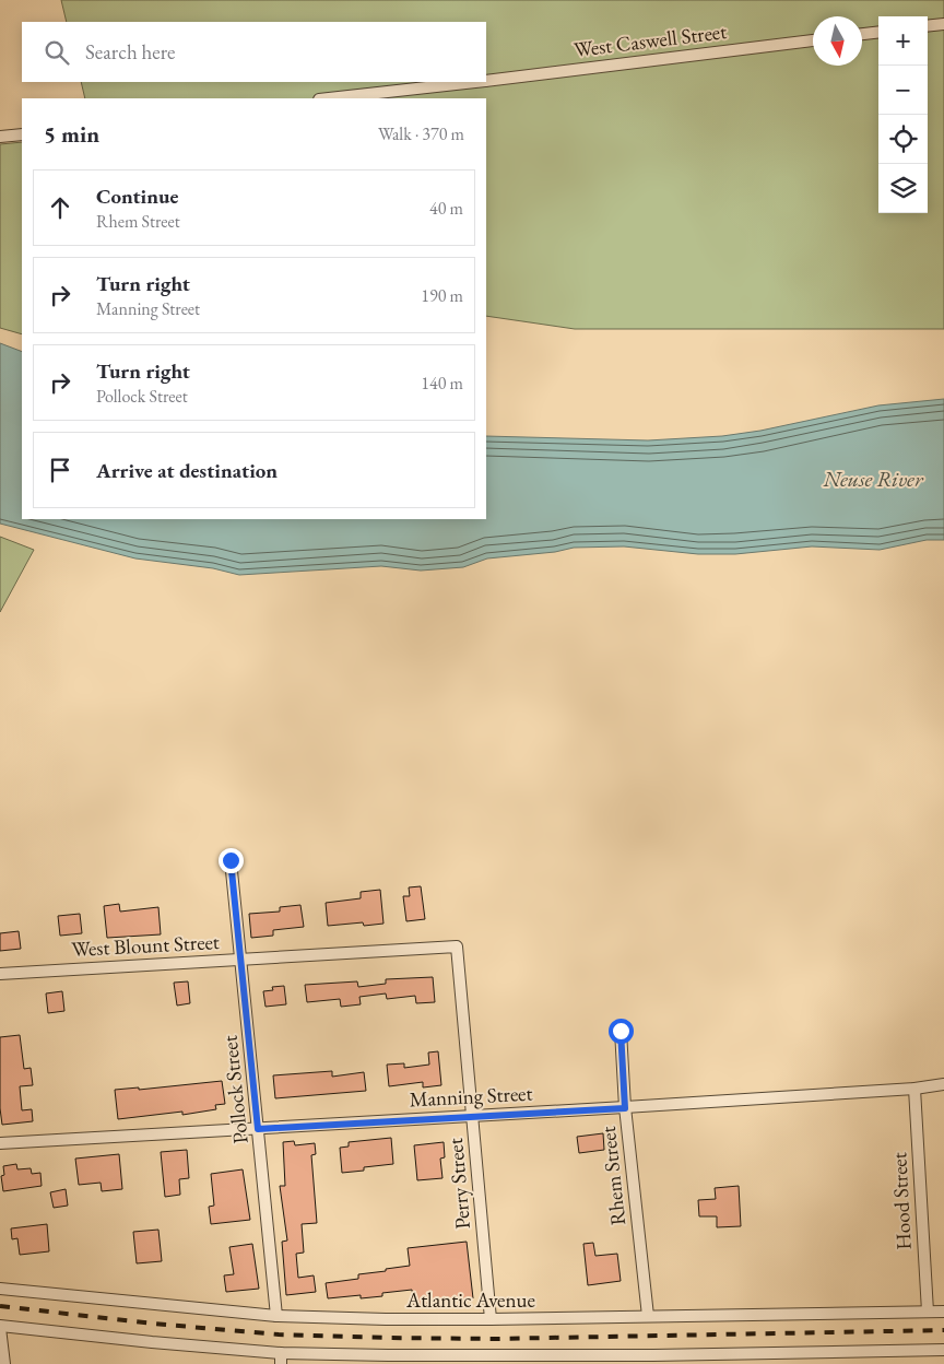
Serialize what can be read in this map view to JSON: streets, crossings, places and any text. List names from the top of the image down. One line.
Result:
{"streets":{"street":["West Caswell Street","West Blount Street","Pollock Street","Manning Street","Rhem Street","Perry Street","Hood Street","Atlantic Avenue"]},"crossings":[["West Blount Street","Pollock Street"],["West Blount Street","Perry Street"],["Pollock Street","Manning Street"],["Pollock Street","Atlantic Avenue"],["Manning Street","Rhem Street"],["Manning Street","Perry Street"],["Manning Street","Hood Street"],["Rhem Street","Atlantic Avenue"],["Perry Street","Atlantic Avenue"],["Hood Street","Atlantic Avenue"]],"water":["Neuse River"],"north":"bottom","page":{"map_buttons":["+","−"],"search":"Search here","heading":["5 min","Walk · 370 m"],"list":[["Continue","Rhem Street","40 m"],["Turn right","Manning Street","190 m"],["Turn right","Pollock Street","140 m"],"Arrive at destination"]}}
